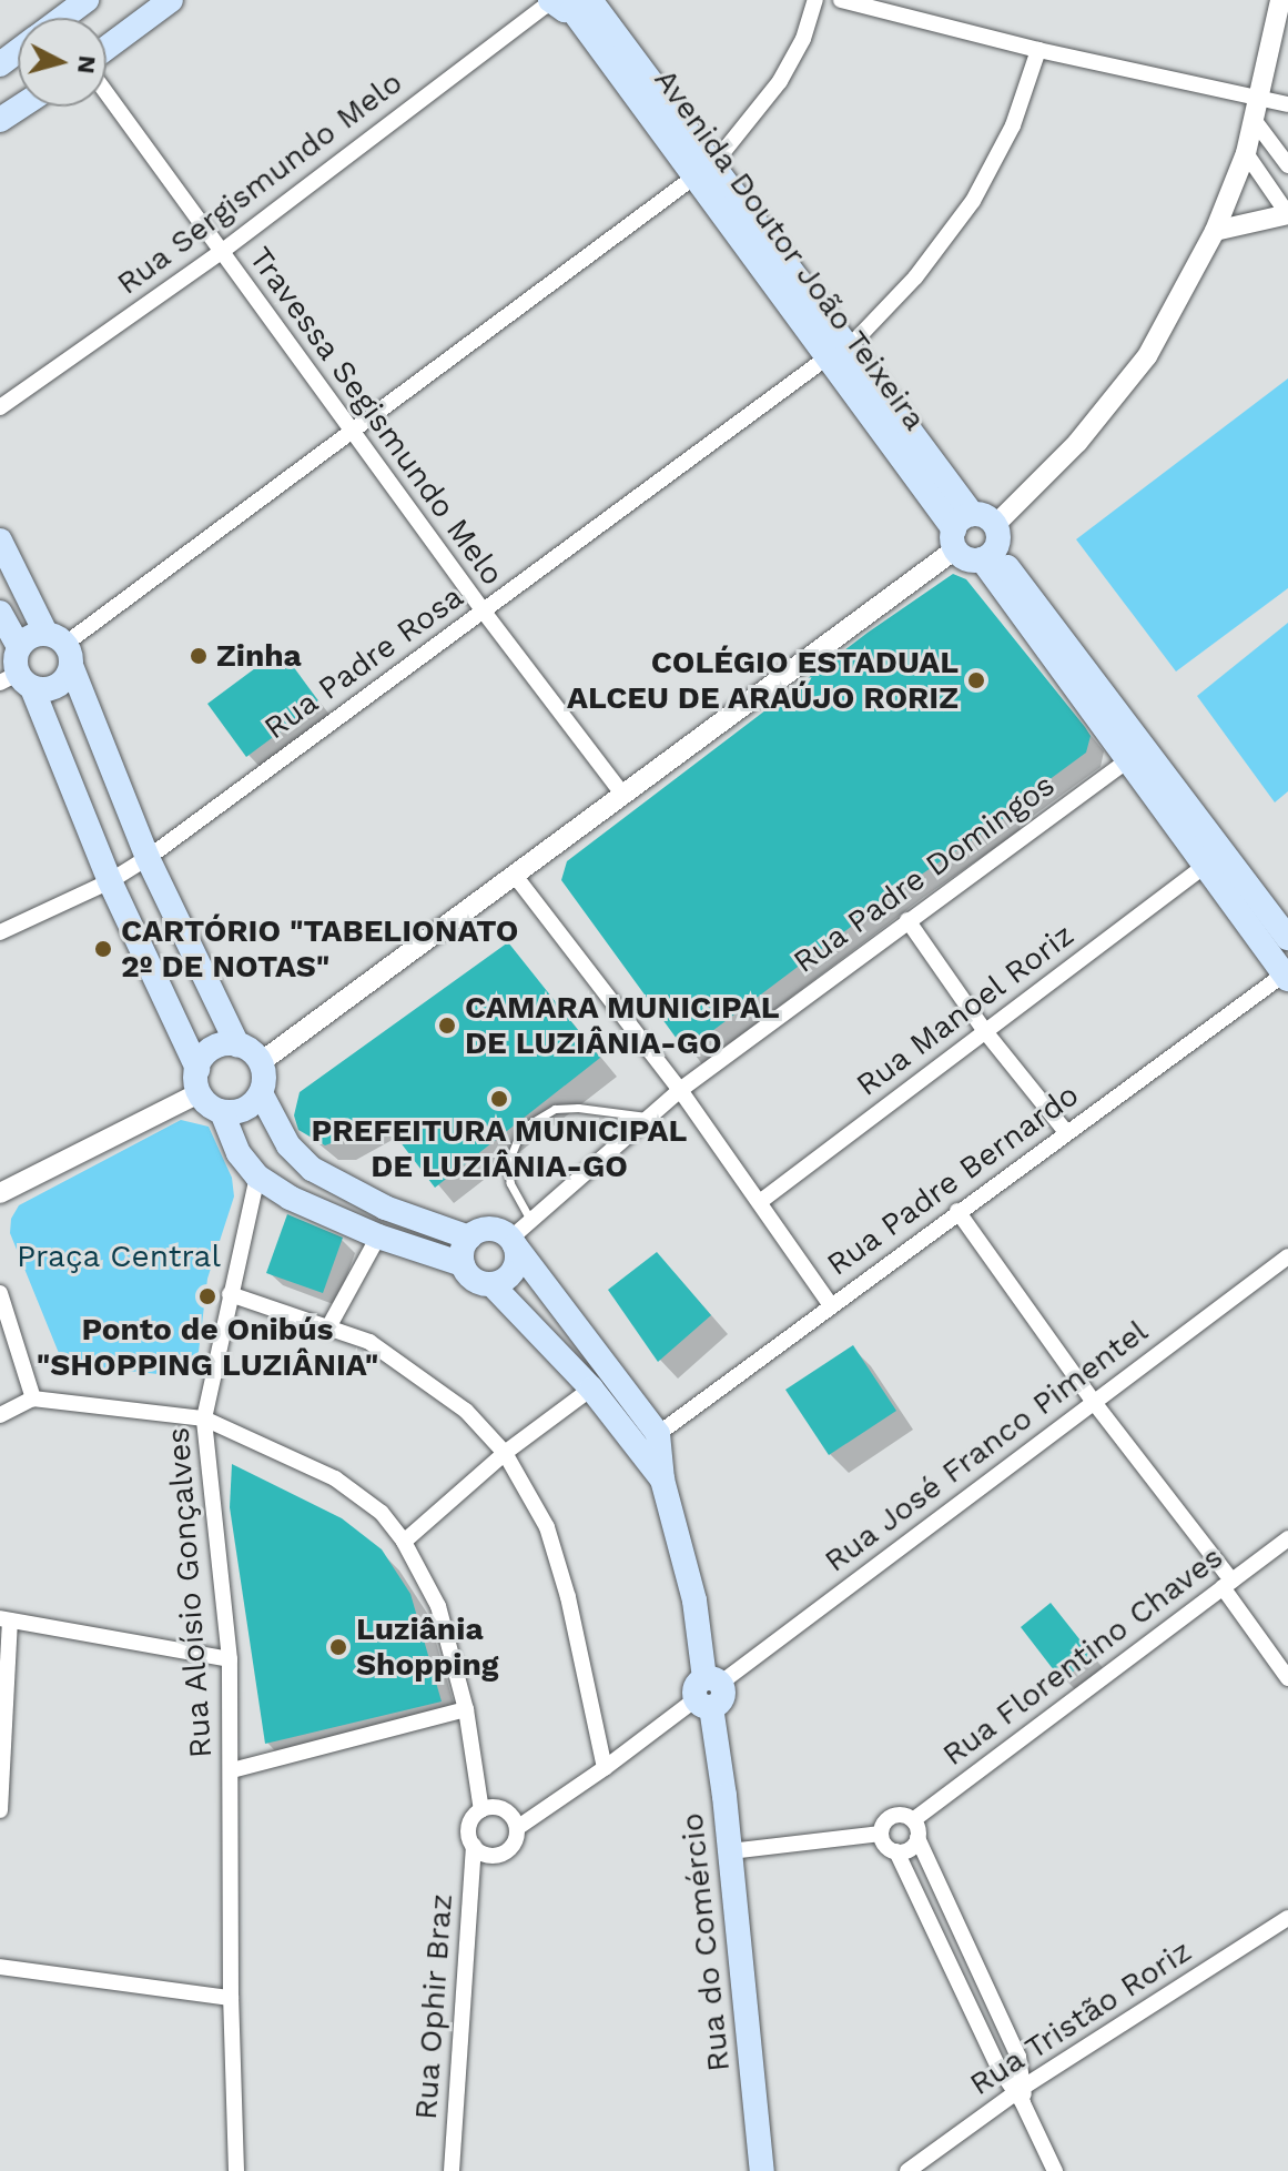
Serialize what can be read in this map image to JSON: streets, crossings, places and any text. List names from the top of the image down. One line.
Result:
{"streets":{"main road":["Avenida Doutor João Teixeira","Rua do Comércio"],"street":["Rua Sergismundo Melo","Travessa Segismundo Melo","Rua Padre Rosa","Rua Padre Domingos","Rua Manoel Roriz","Rua Padre Bernardo","Rua José Franco Pimentel","Rua Aloísio Gonçalves","Rua Florentino Chaves","Rua Ophir Braz","Rua Tristão Roriz"]},"crossings":[["Rua Sergismundo Melo","Avenida Doutor João Teixeira"],["Rua Sergismundo Melo","Travessa Segismundo Melo"],["Avenida Doutor João Teixeira","Rua Padre Rosa"],["Travessa Segismundo Melo","Rua Padre Rosa"],["Rua Padre Domingos","Rua do Comércio"],["Rua Padre Bernardo","Rua do Comércio"],["Rua José Franco Pimentel","Rua do Comércio"],["Rua José Franco Pimentel","Rua Ophir Braz"]],"parks":["Praça Central"],"places":["Zinha","COLÉGIO ESTADUAL ALCEU DE ARAÚJO RORIZ","CARTÓRIO \"TABELIONATO 2º DE NOTAS\"","CAMARA MUNICIPAL DE LUZIÂNIA-GO","PREFEITURA MUNICIPAL DE LUZIÂNIA-GO","Ponto de Onibús \"SHOPPING LUZIÂNIA\"","Luziânia Shopping"],"north":"right"}
